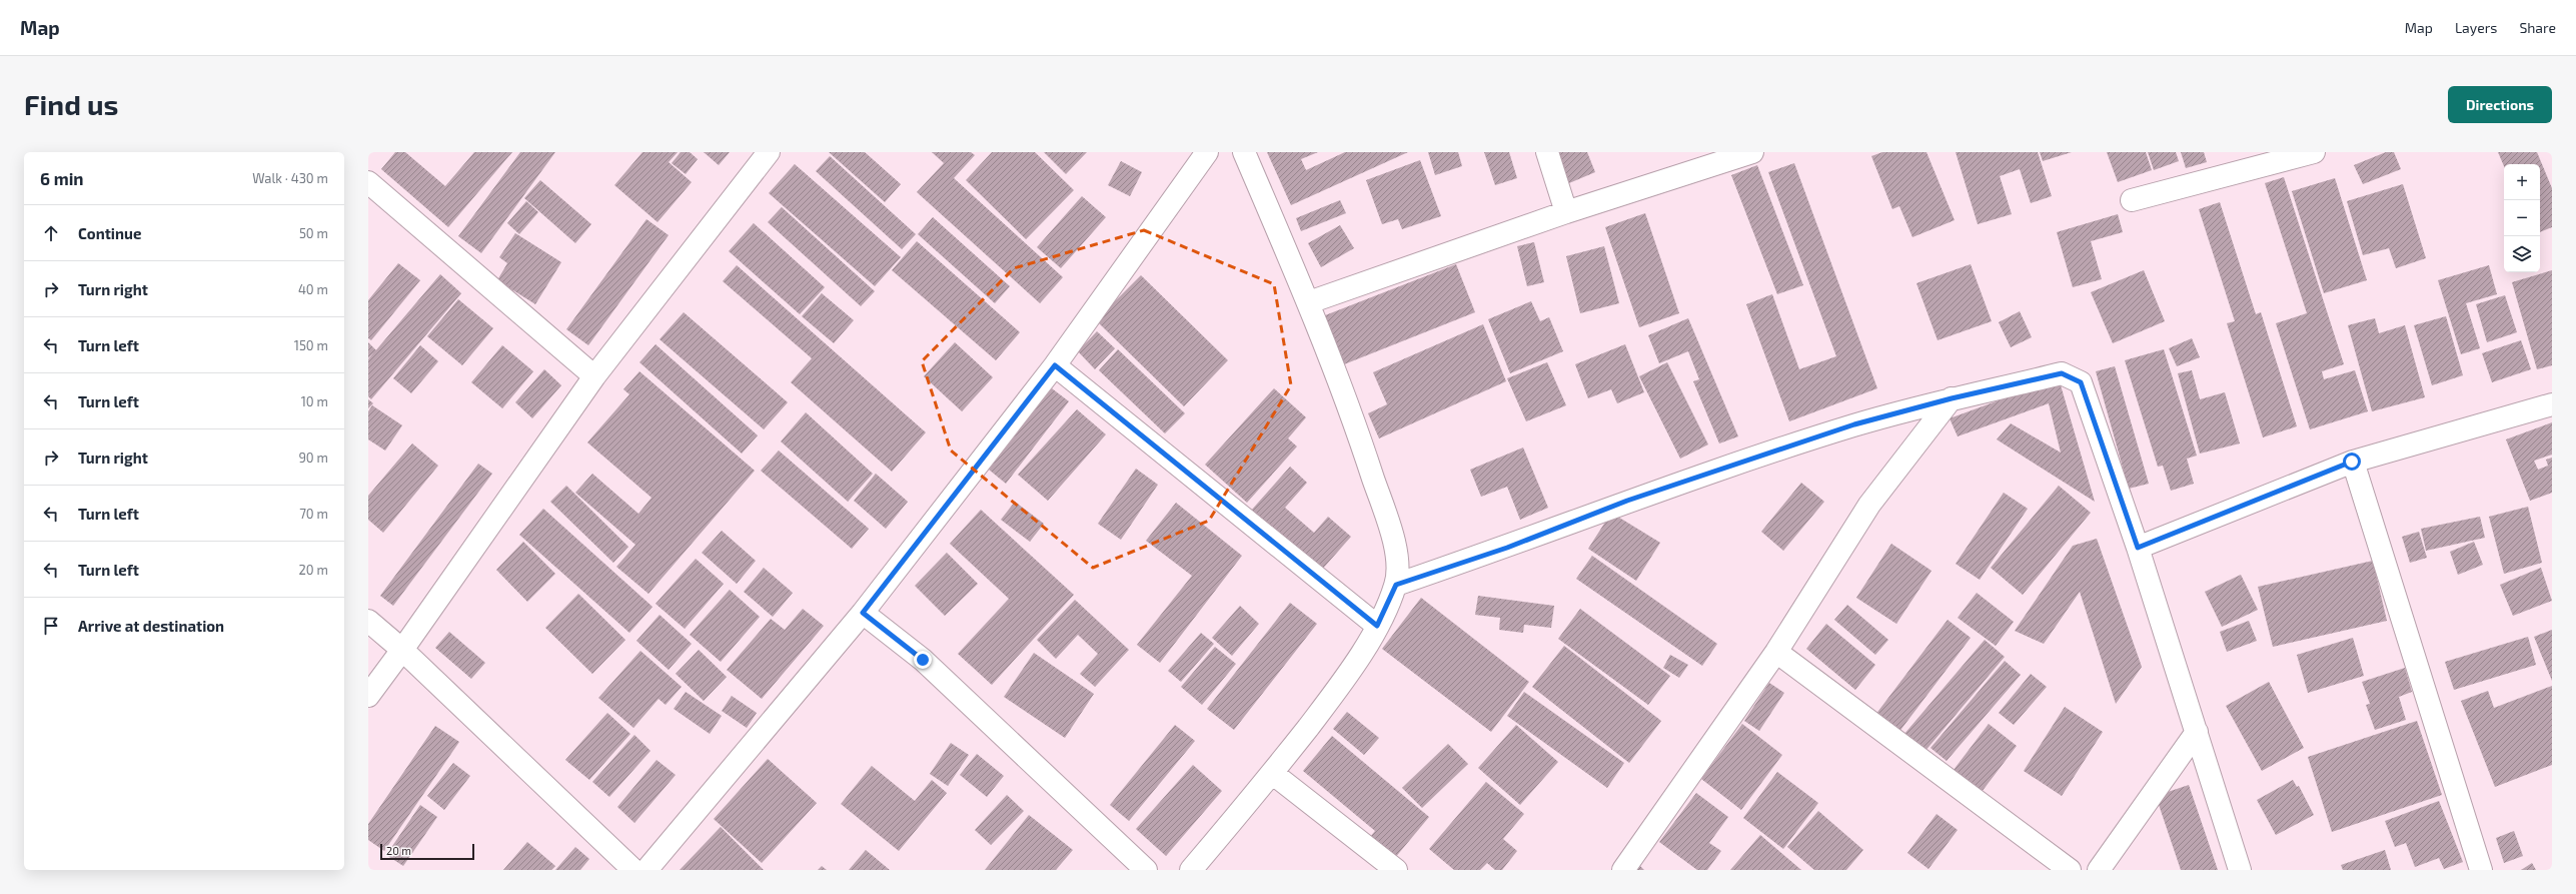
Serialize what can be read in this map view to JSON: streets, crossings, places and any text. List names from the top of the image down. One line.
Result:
{"scale_bar":"20 m","page":{"header":"Map","nav":["Map","Layers","Share"],"buttons":"Directions","title":"Find us","heading":["6 min","Walk · 430 m"],"map_buttons":["+","−"],"list":[["Continue","50 m"],["Turn right","40 m"],["Turn left","150 m"],["Turn left","10 m"],["Turn right","90 m"],["Turn left","70 m"],["Turn left","20 m"],"Arrive at destination"],"scale":"20 m"}}
